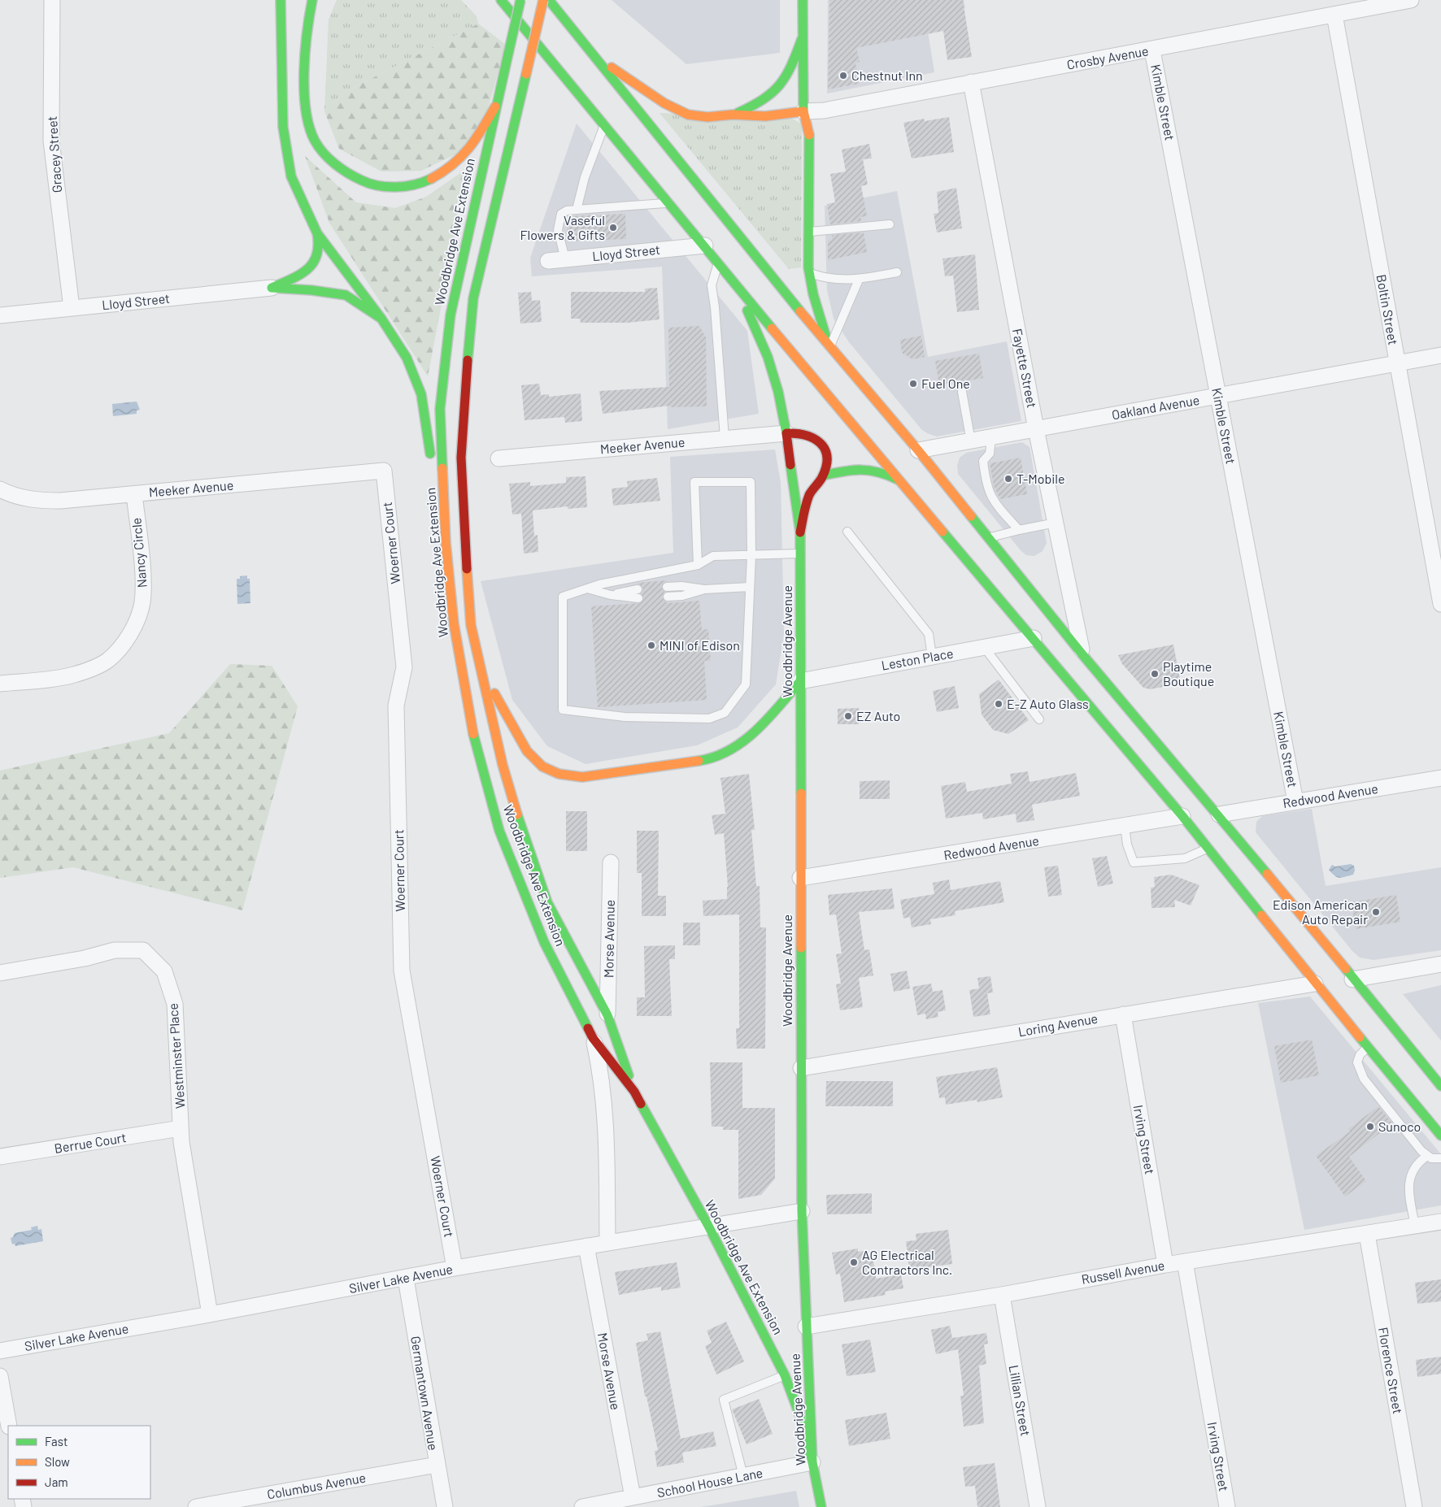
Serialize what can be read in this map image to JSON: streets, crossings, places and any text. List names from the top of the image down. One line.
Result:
{"streets":{"main road":["Woodbridge Ave Extension","Woodbridge Avenue"],"street":["Crosby Avenue","Kimble Street","Gracey Street","Lloyd Street","Boltin Street","Fayette Street","Oakland Avenue","Meeker Avenue","Woerner Court","Nancy Circle","Leston Place","Redwood Avenue","Morse Avenue","Loring Avenue","Westminster Place","Irving Street","Berrue Court","Russell Avenue","Silver Lake Avenue","Florence Street","Germantown Avenue","Lillian Street","School House Lane","Columbus Avenue"]},"crossings":[["Crosby Avenue","Kimble Street"],["Crosby Avenue","Boltin Street"],["Crosby Avenue","Fayette Street"],["Kimble Street","Oakland Avenue"],["Kimble Street","Redwood Avenue"],["Gracey Street","Lloyd Street"],["Woodbridge Ave Extension","Woodbridge Avenue"],["Woodbridge Ave Extension","Morse Avenue"],["Woodbridge Ave Extension","Silver Lake Avenue"],["Woodbridge Ave Extension","School House Lane"],["Boltin Street","Oakland Avenue"],["Fayette Street","Oakland Avenue"],["Meeker Avenue","Woerner Court"],["Meeker Avenue","Nancy Circle"],["Meeker Avenue","Woodbridge Avenue"],["Woerner Court","Silver Lake Avenue"],["Woodbridge Avenue","Leston Place"],["Woodbridge Avenue","Redwood Avenue"],["Woodbridge Avenue","Loring Avenue"],["Woodbridge Avenue","Russell Avenue"],["Woodbridge Avenue","Silver Lake Avenue"],["Woodbridge Avenue","School House Lane"],["Morse Avenue","Silver Lake Avenue"],["Morse Avenue","School House Lane"],["Loring Avenue","Irving Street"],["Westminster Place","Berrue Court"],["Westminster Place","Silver Lake Avenue"],["Irving Street","Russell Avenue"],["Russell Avenue","Florence Street"],["Russell Avenue","Lillian Street"],["Silver Lake Avenue","Germantown Avenue"],["Germantown Avenue","Columbus Avenue"]],"places":["Chestnut Inn","Vaseful Flowers & Gifts","Fuel One","T-Mobile","MINI of Edison","Playtime Boutique","E-Z Auto Glass","EZ Auto","Edison American Auto Repair","Sunoco","AG Electrical Contractors Inc."],"legend":["Fast","Slow","Jam"]}
